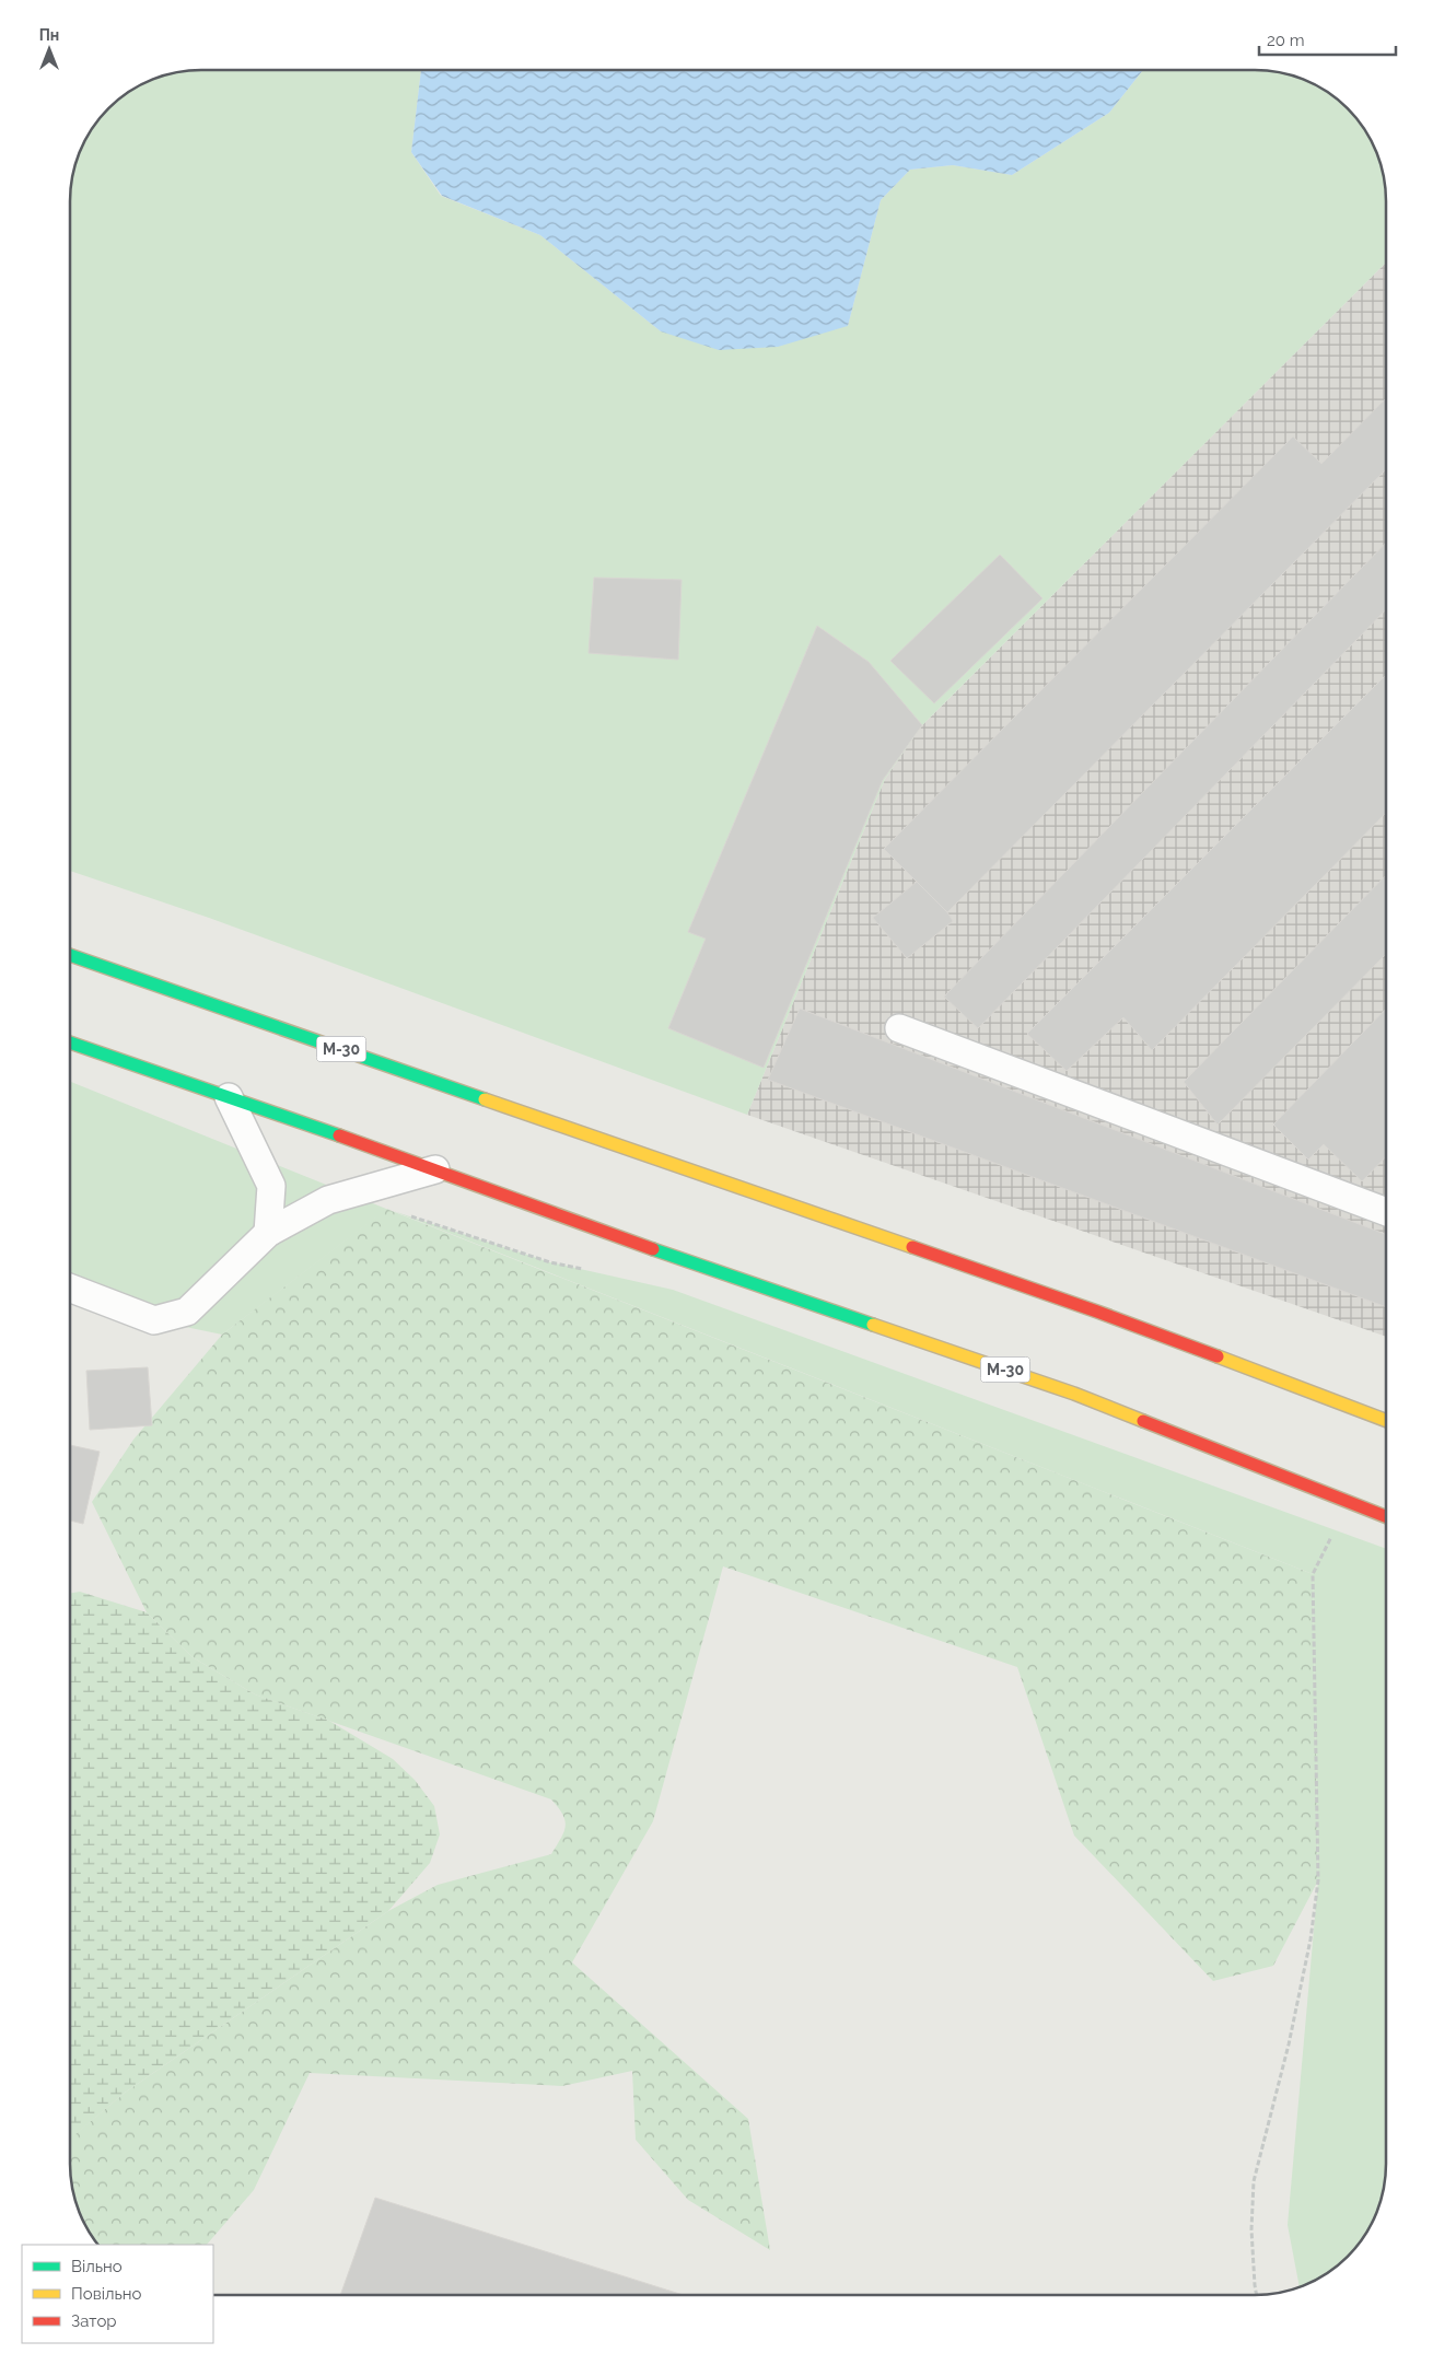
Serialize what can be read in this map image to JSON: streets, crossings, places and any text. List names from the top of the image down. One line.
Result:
{"streets":{"highway":["М-30"]},"legend":["Вільно","Повільно","Затор"],"scale_bar":"20 m","north":"top"}
